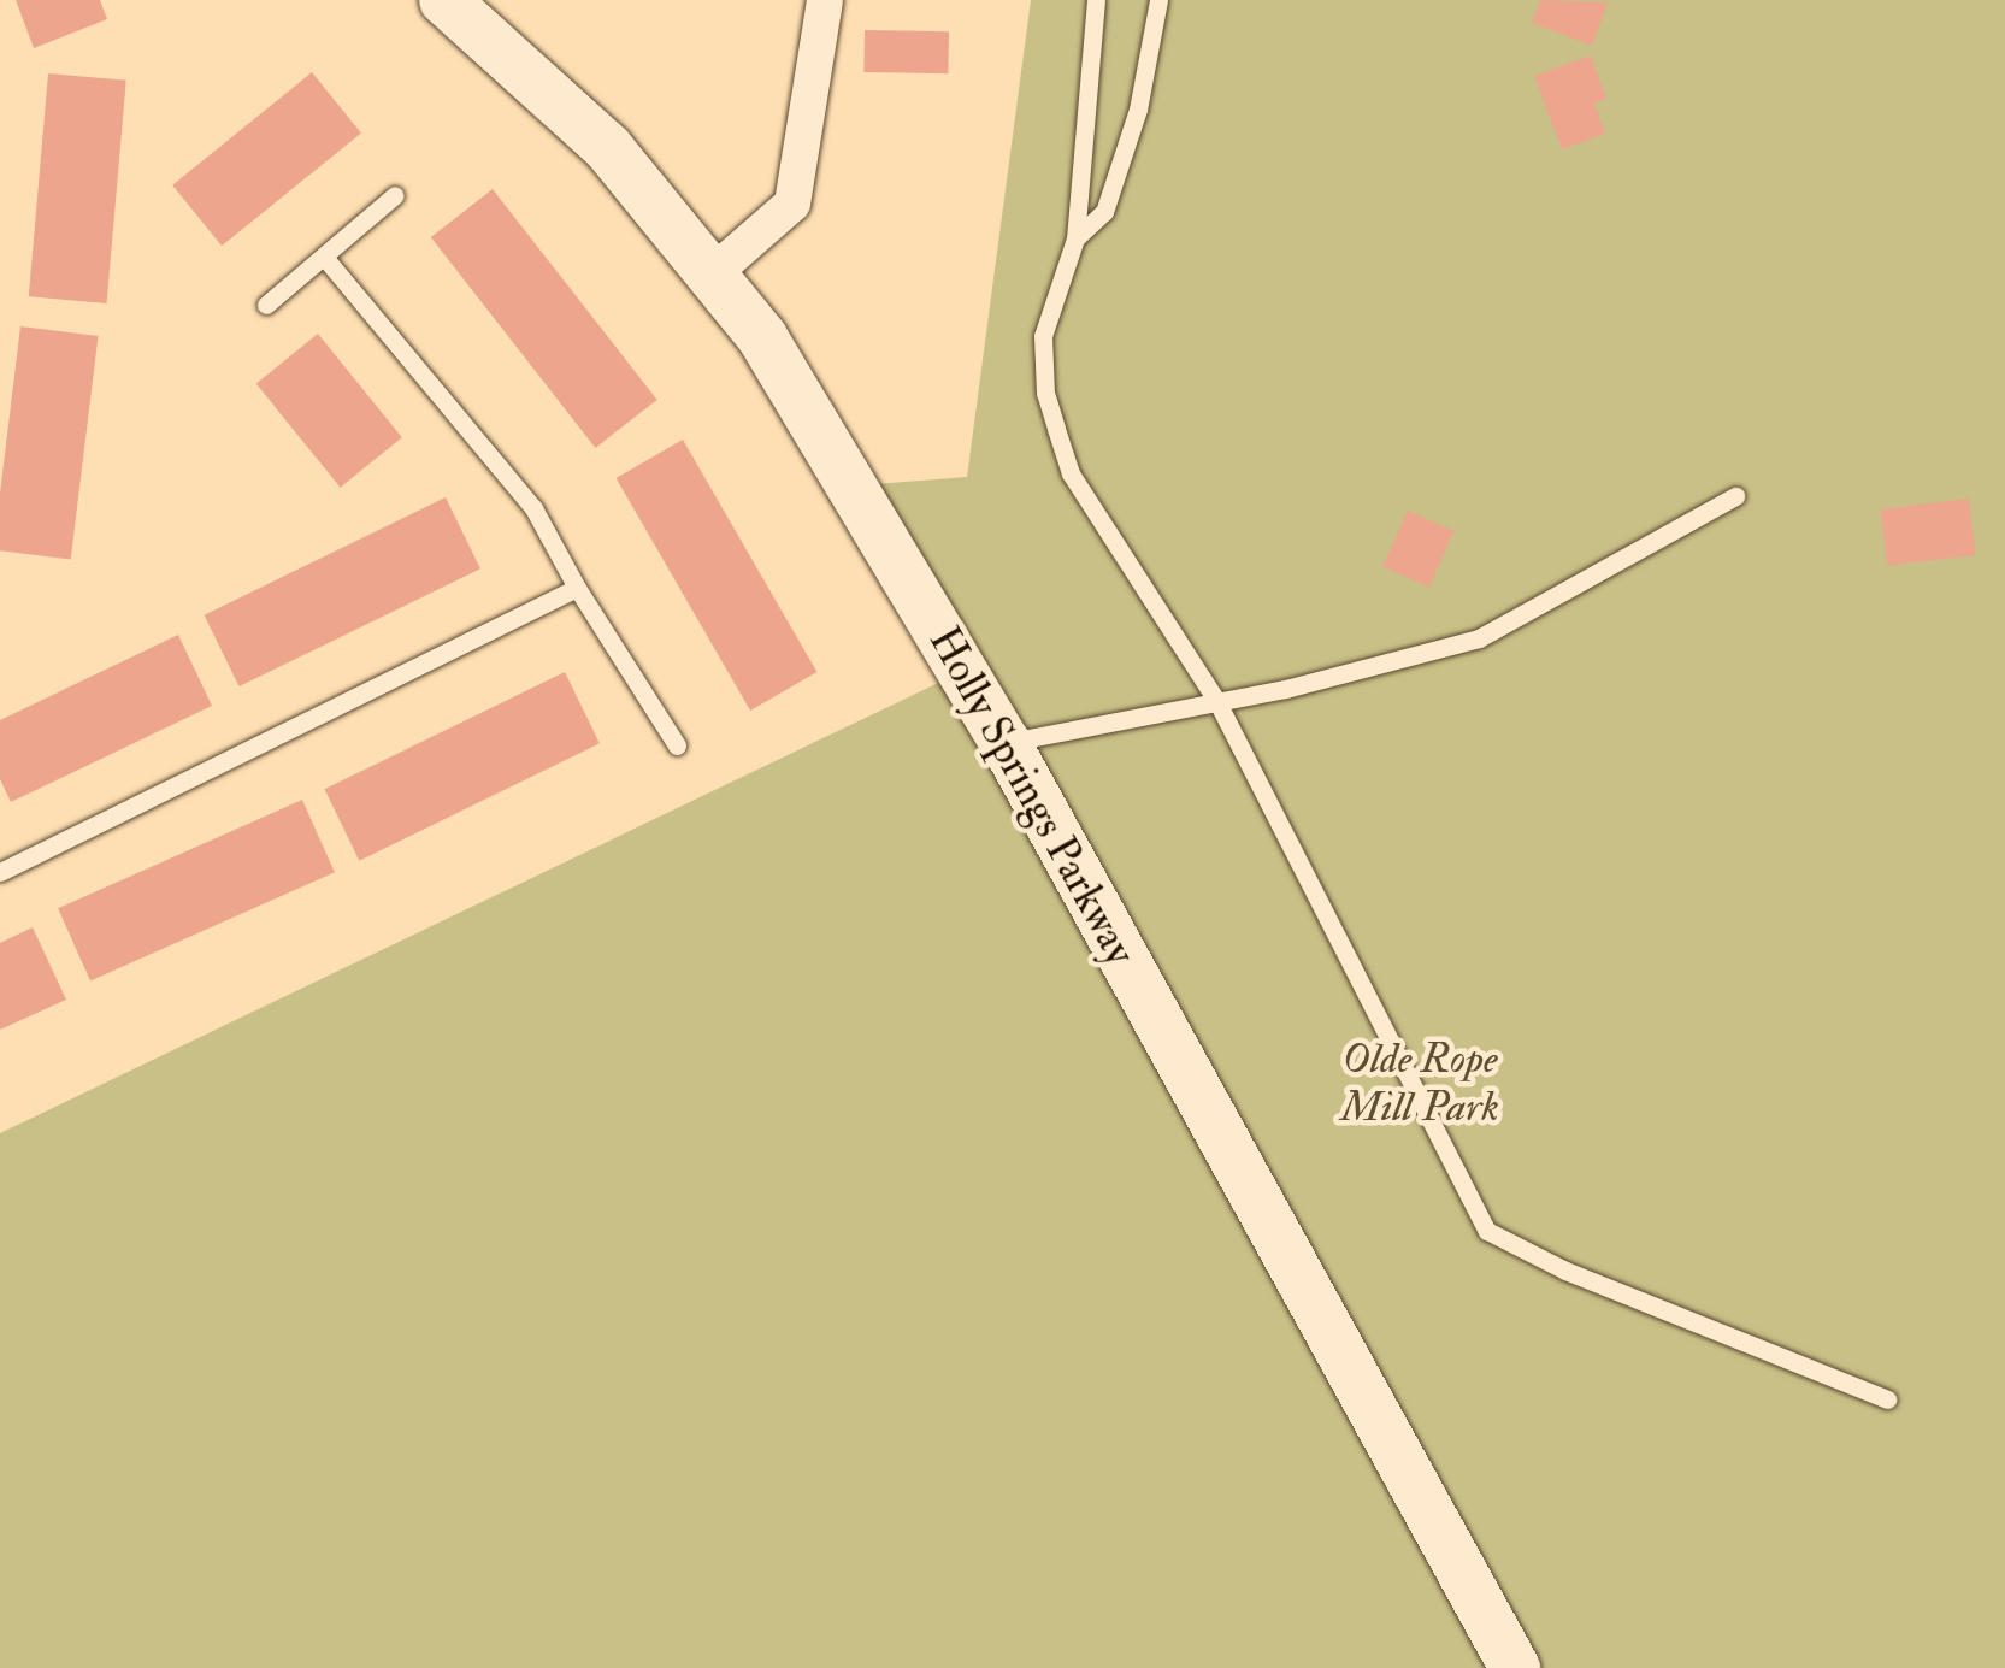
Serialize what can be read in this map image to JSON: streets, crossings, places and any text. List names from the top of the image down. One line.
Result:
{"streets":{"main road":["Holly Springs Parkway"]},"parks":["Olde Rope Mill Park"]}
